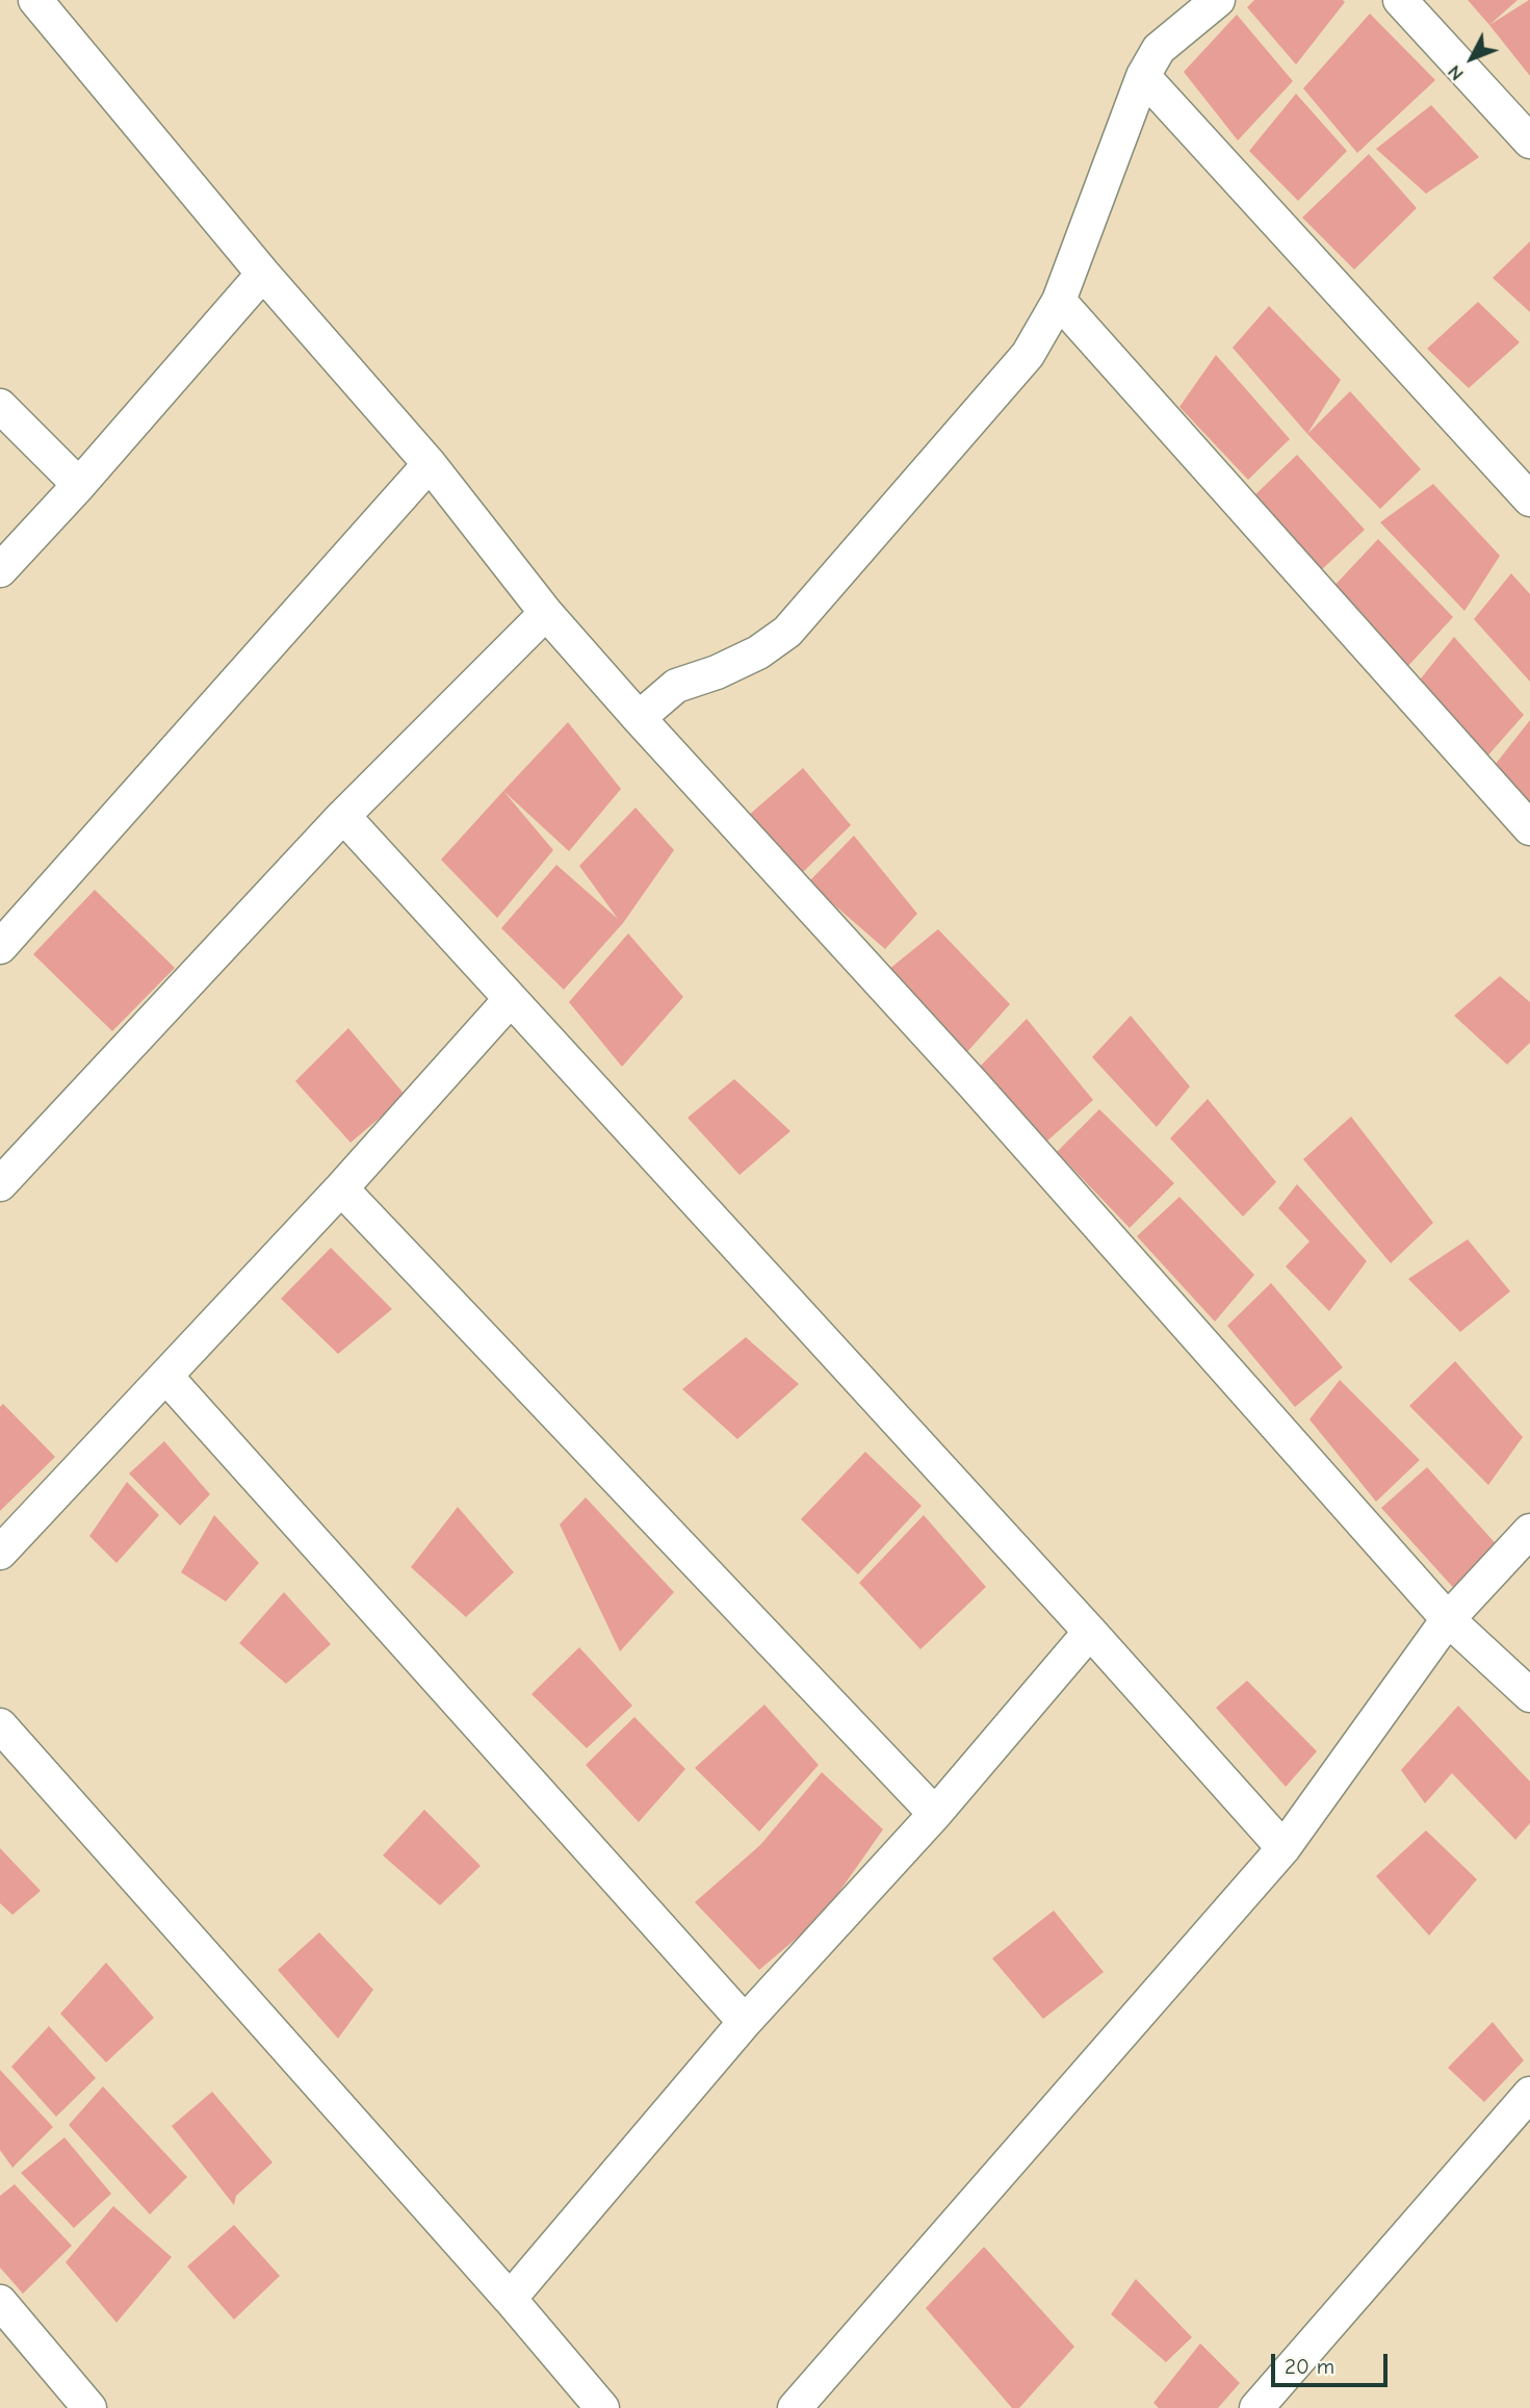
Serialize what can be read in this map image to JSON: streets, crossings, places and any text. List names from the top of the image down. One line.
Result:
{"scale_bar":"20 m","north":"bottom left"}
